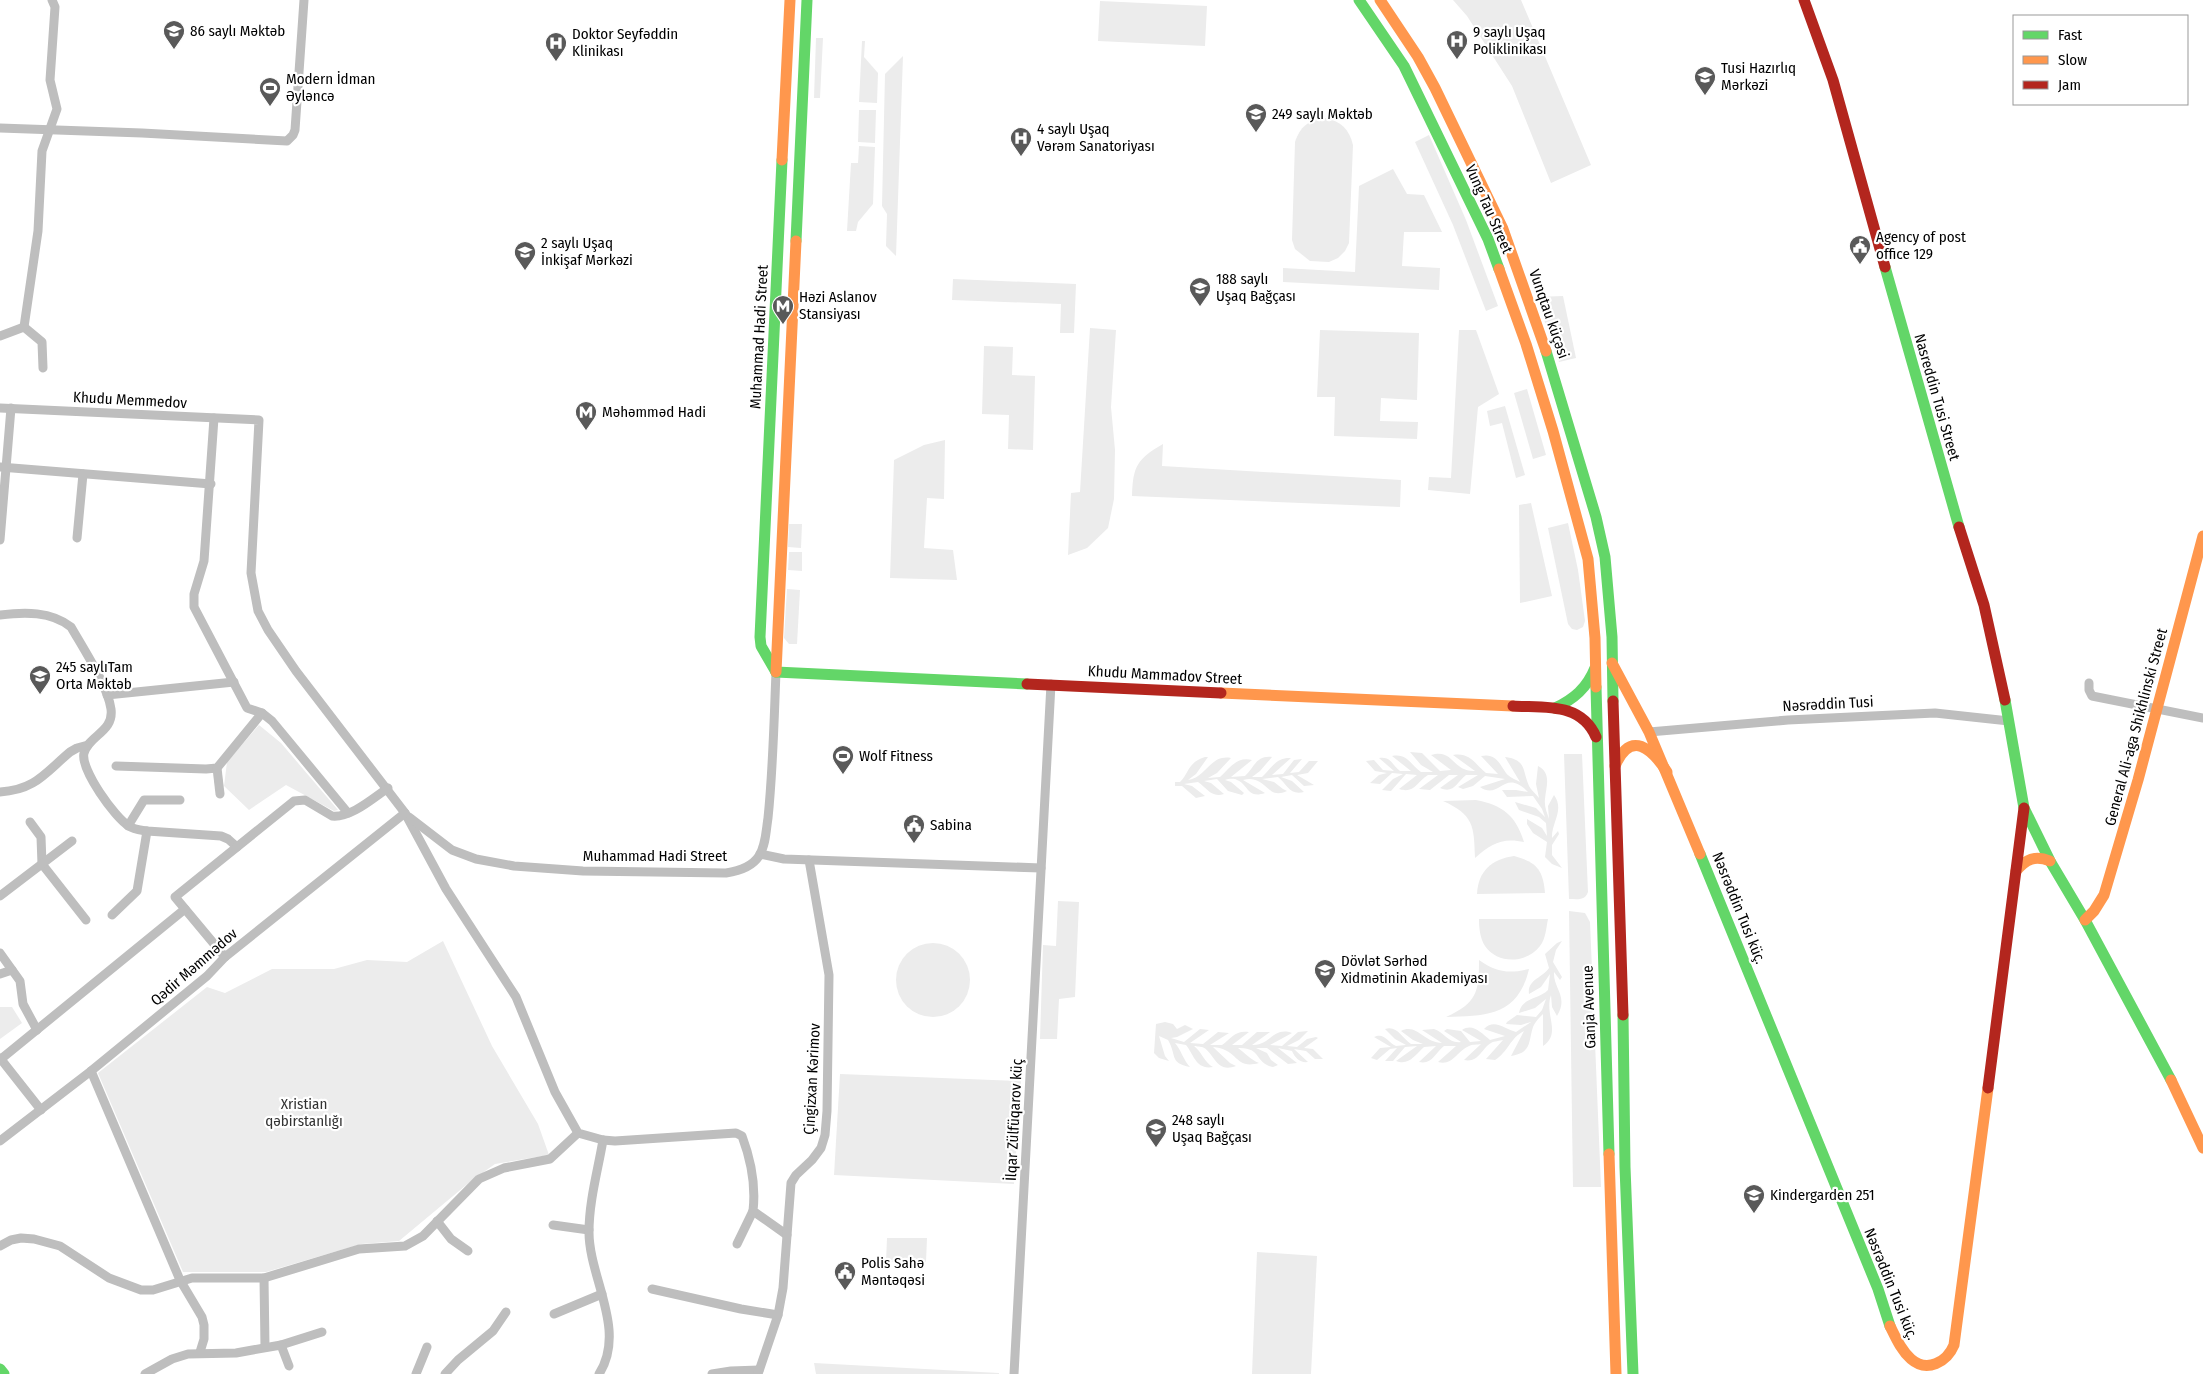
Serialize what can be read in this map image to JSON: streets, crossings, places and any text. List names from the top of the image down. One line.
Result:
{"streets":{"main road":["Vung Tau Street","Vunqtau küçəsi","Muhammad Hadi Street","Nasreddin Tusi Street","Khudu Mammadov Street","General Ali-aga Shikhlinski Street","Nəsrəddin Tusi küç.","Ganja Avenue"],"street":["Khudu Memmedov","Nəsrəddin Tusi","Qədir Məmmədov","Çingizxan Kərimov","İlqar Zülfüqarov küç"]},"crossings":[["Vung Tau Street","Ganja Avenue"],["Muhammad Hadi Street","Khudu Mammadov Street"],["Muhammad Hadi Street","Qədir Məmmədov"],["Nasreddin Tusi Street","Nəsrəddin Tusi"],["Nasreddin Tusi Street","Nəsrəddin Tusi küç."],["Khudu Mammadov Street","Ganja Avenue"],["Khudu Mammadov Street","İlqar Zülfüqarov küç"]],"parks":["Xristian qəbirstanlığı"],"places":{"school or university":["86 saylı Məktəb","Tusi Hazırlıq Mərkəzi","249 saylı Məktəb","2 saylı Uşaq İnkişaf Mərkəzi","188 saylı Uşaq Bağçası","245 saylıTam Orta Məktəb","Dövlət Sərhəd Xidmətinin Akademiyası","248 saylı Uşaq Bağçası","Kindergarden 251"],"hospital":["9 saylı Uşaq Poliklinikası","Doktor Seyfәddin Klinikası","4 saylı Uşaq Vərəm Sanatoriyası"],"sports":["Modern İdman Əyləncə","Wolf Fitness"],"public building":["Agency of post office 129","Sabina","Polis Sahə Məntəqəsi"],"metro station":["Həzi Aslanov Stansiyası","Məhəmməd Hadi"]},"legend":["Fast","Slow","Jam"]}
